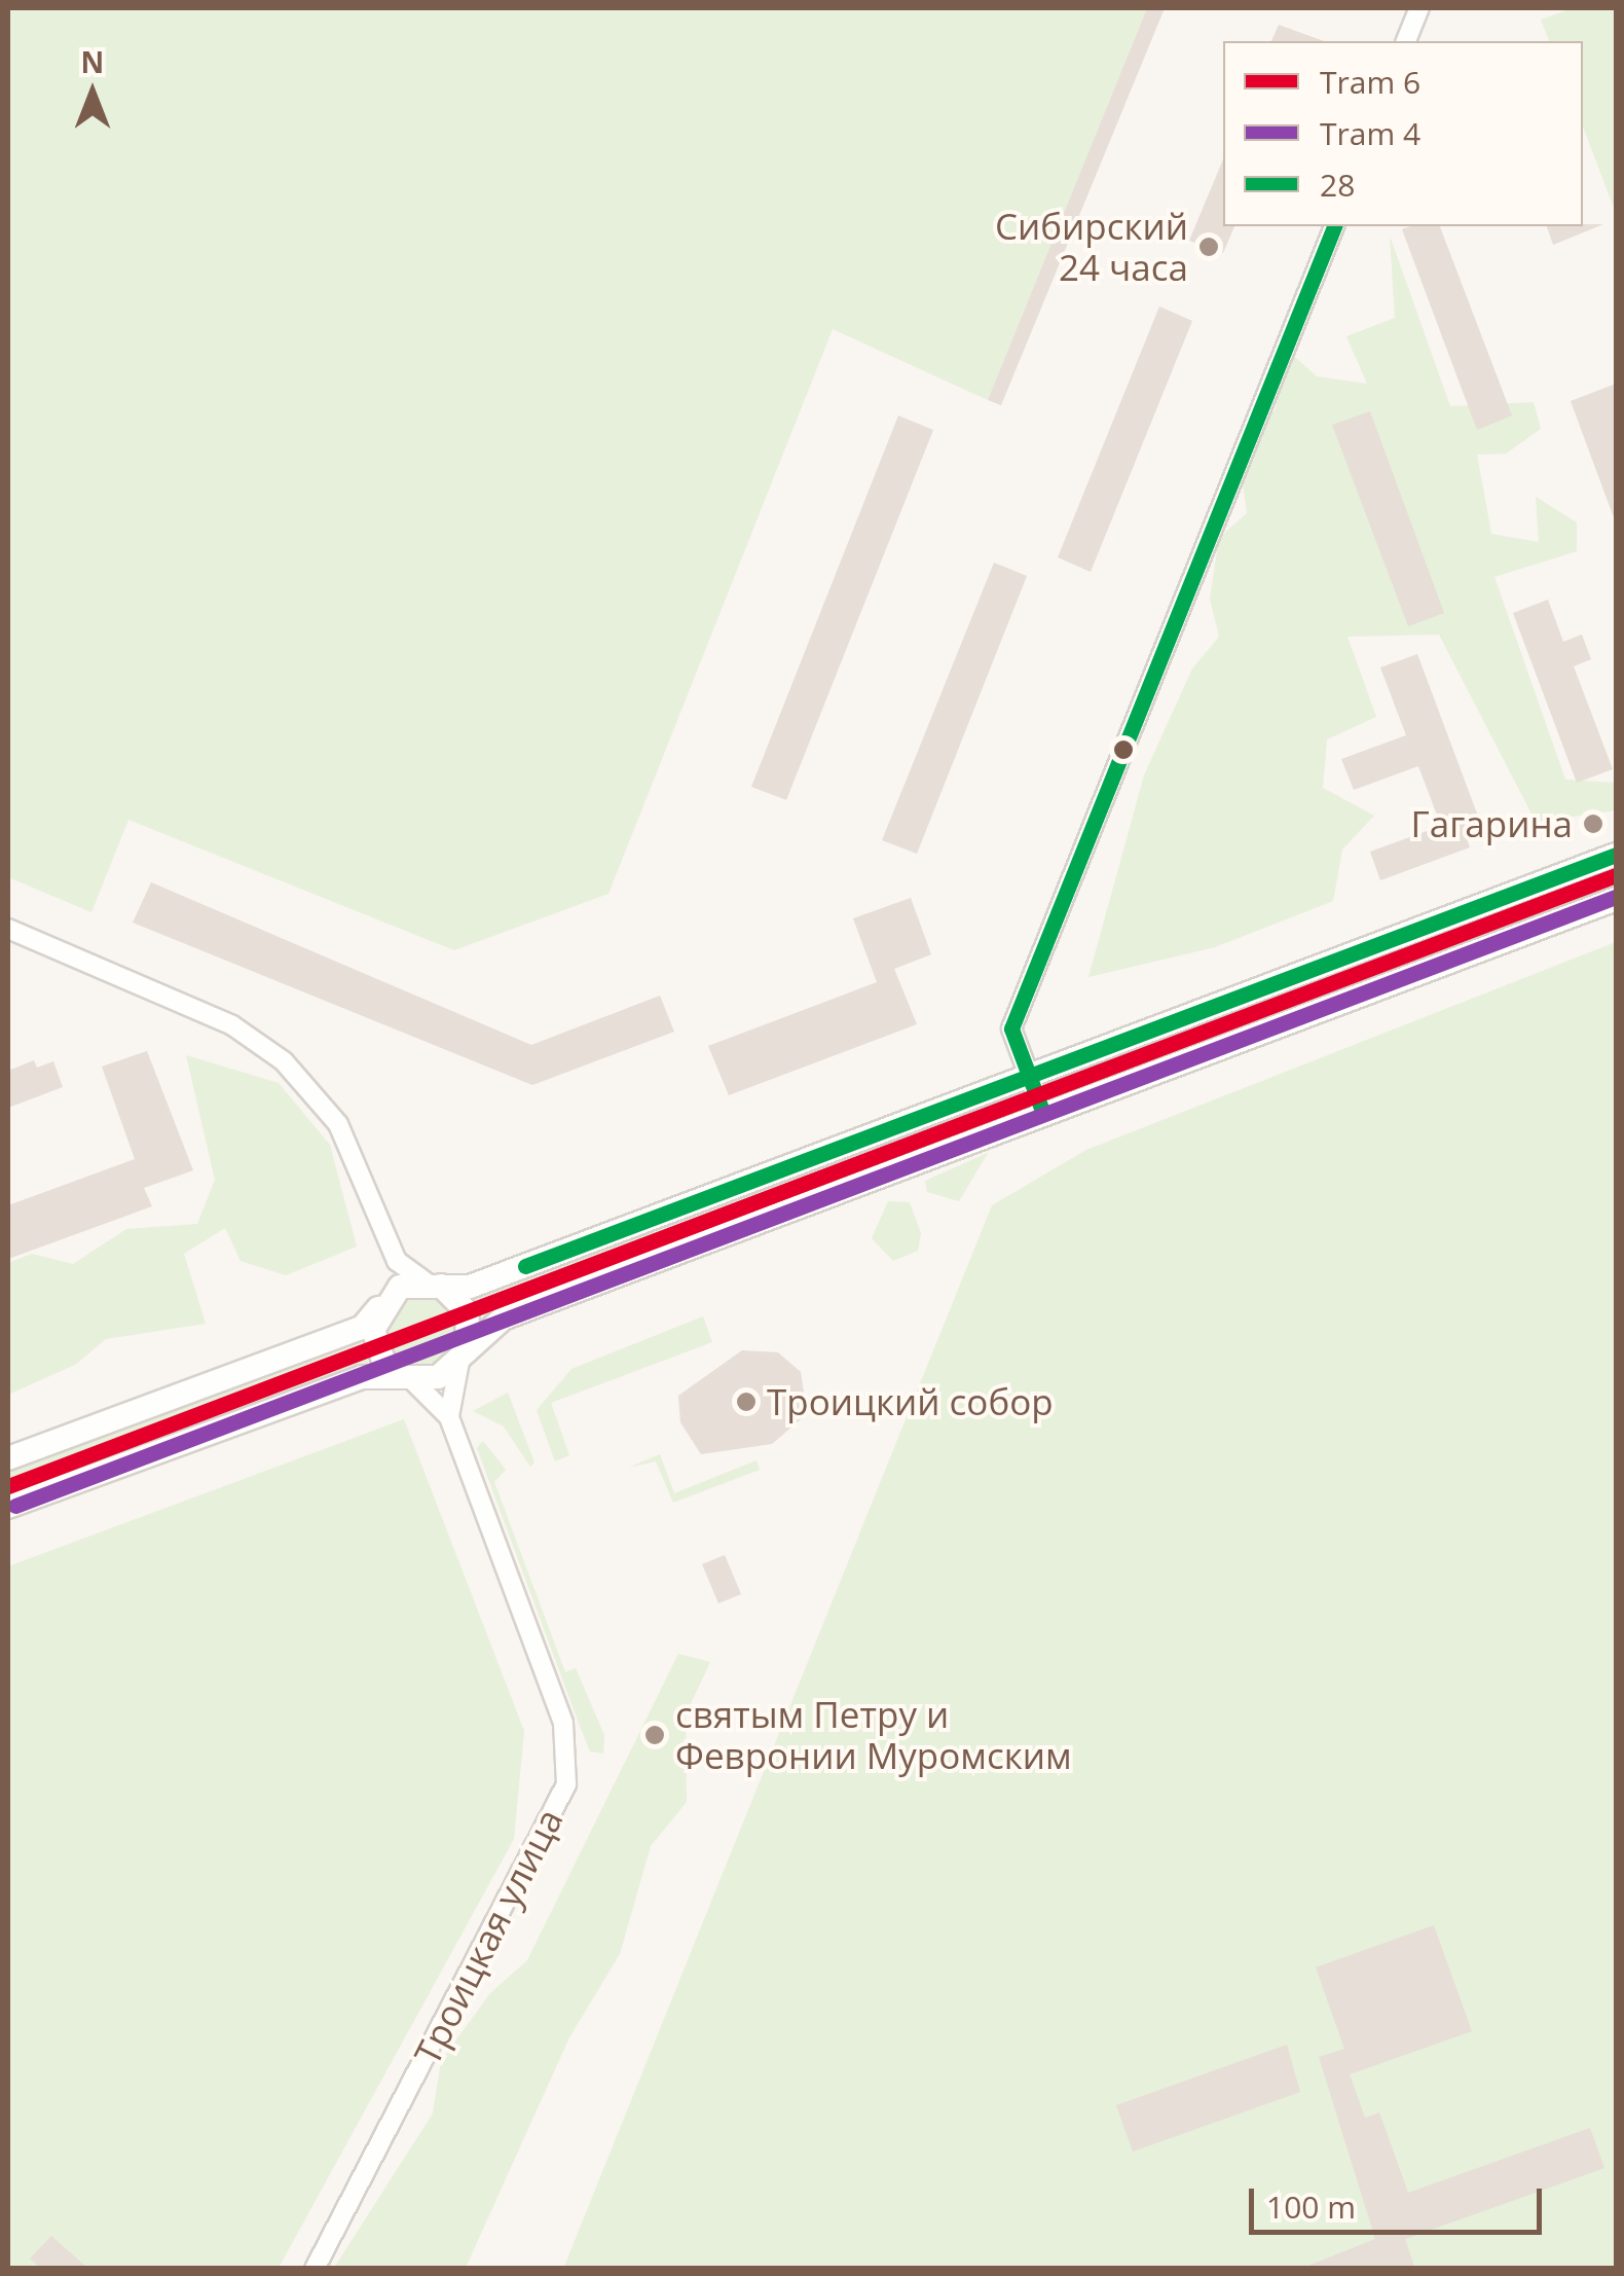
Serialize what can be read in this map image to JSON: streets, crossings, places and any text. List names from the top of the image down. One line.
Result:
{"streets":{"street":["Троицкая улица"]},"places":["Сибирский 24 часа","Гагарина","Троицкий собор","святым Петру и Февронии Муромским"],"lines":["transit line 28","tram line 6","tram line 4"],"legend":["Tram 6","Tram 4","28"],"scale_bar":"100 m","north":"top"}
